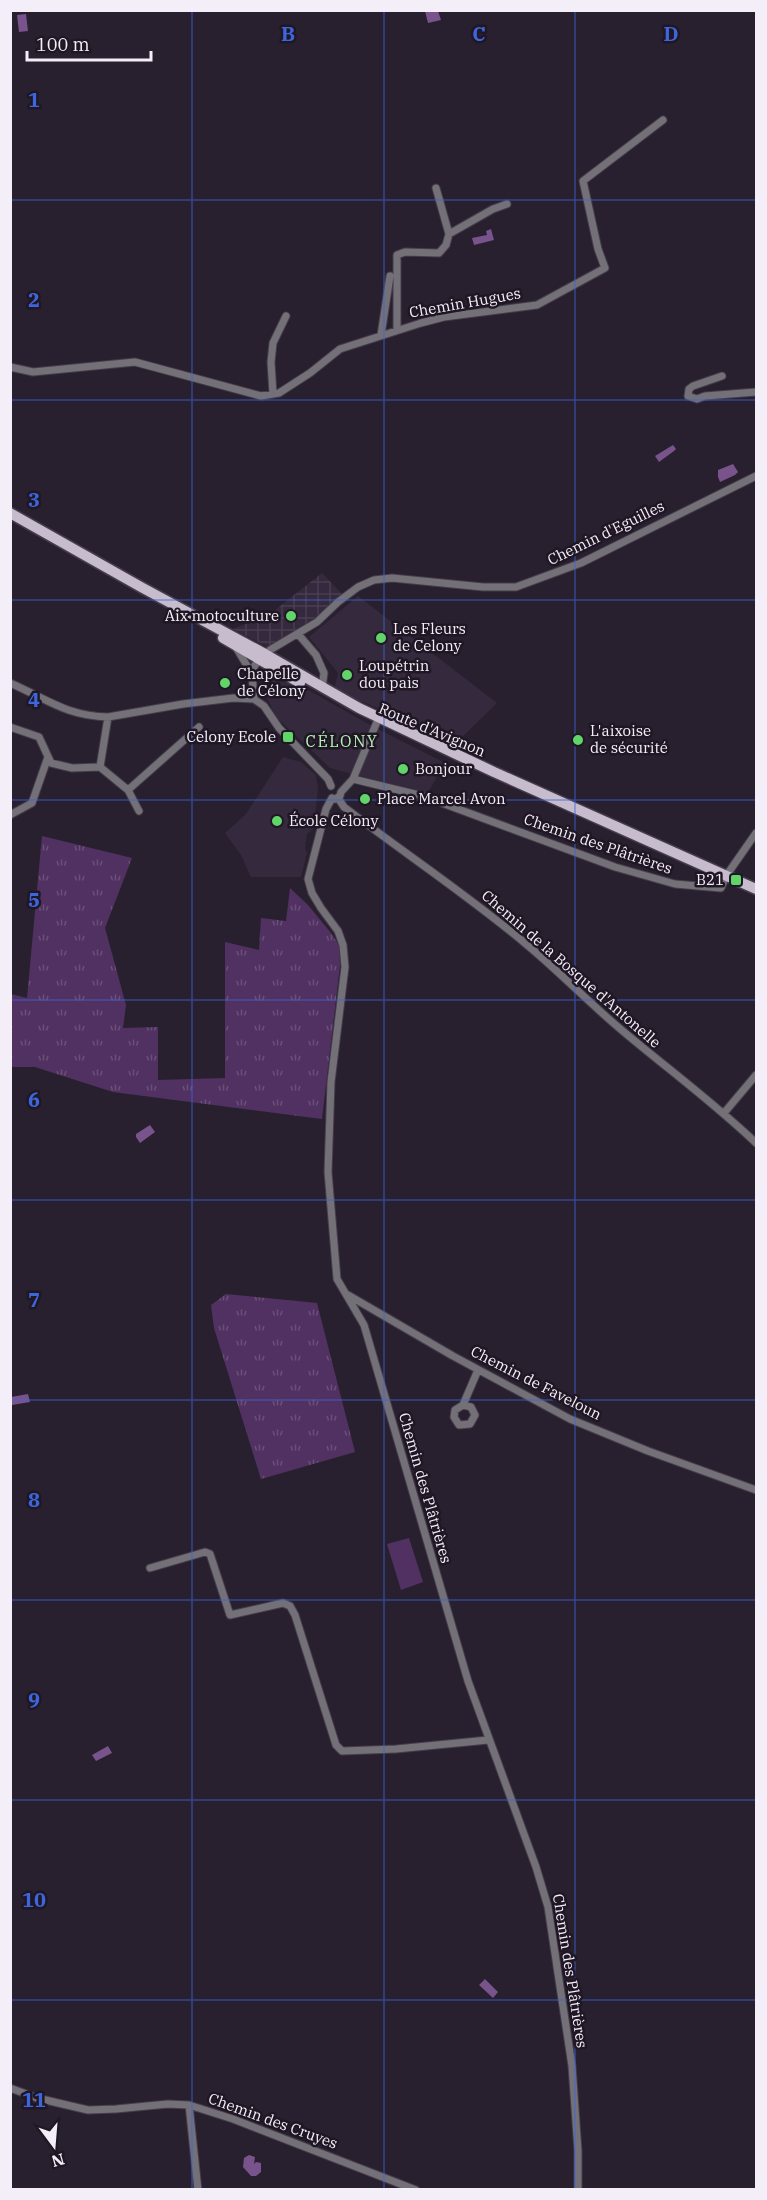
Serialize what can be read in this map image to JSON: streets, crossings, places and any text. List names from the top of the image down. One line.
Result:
{"streets":{"main road":["Route d'Avignon"],"street":["Chemin Hugues","Chemin d'Eguilles","Chemin des Plâtrières","Chemin de la Bosque d'Antonelle","Chemin de Faveloun","Chemin des Cruyes"]},"crossings":[["Chemin d'Eguilles","Route d'Avignon"],["Route d'Avignon","Chemin des Plâtrières"],["Chemin des Plâtrières","Chemin de la Bosque d'Antonelle"],["Chemin des Plâtrières","Chemin de Faveloun"]],"districts":["CÉLONY"],"places":{"other":["Aix motoculture","Les Fleurs de Celony","Loupétrin dou paìs","Chapelle de Célony","L'aixoise de sécurité","Bonjour","Place Marcel Avon","École Célony"],"transit":["Celony Ecole","B21"]},"scale_bar":"100 m","north":"bottom","grid":{"columns":["B","C","D"],"rows":["1","2","3","4","5","6","7","8","9","10","11"]}}
